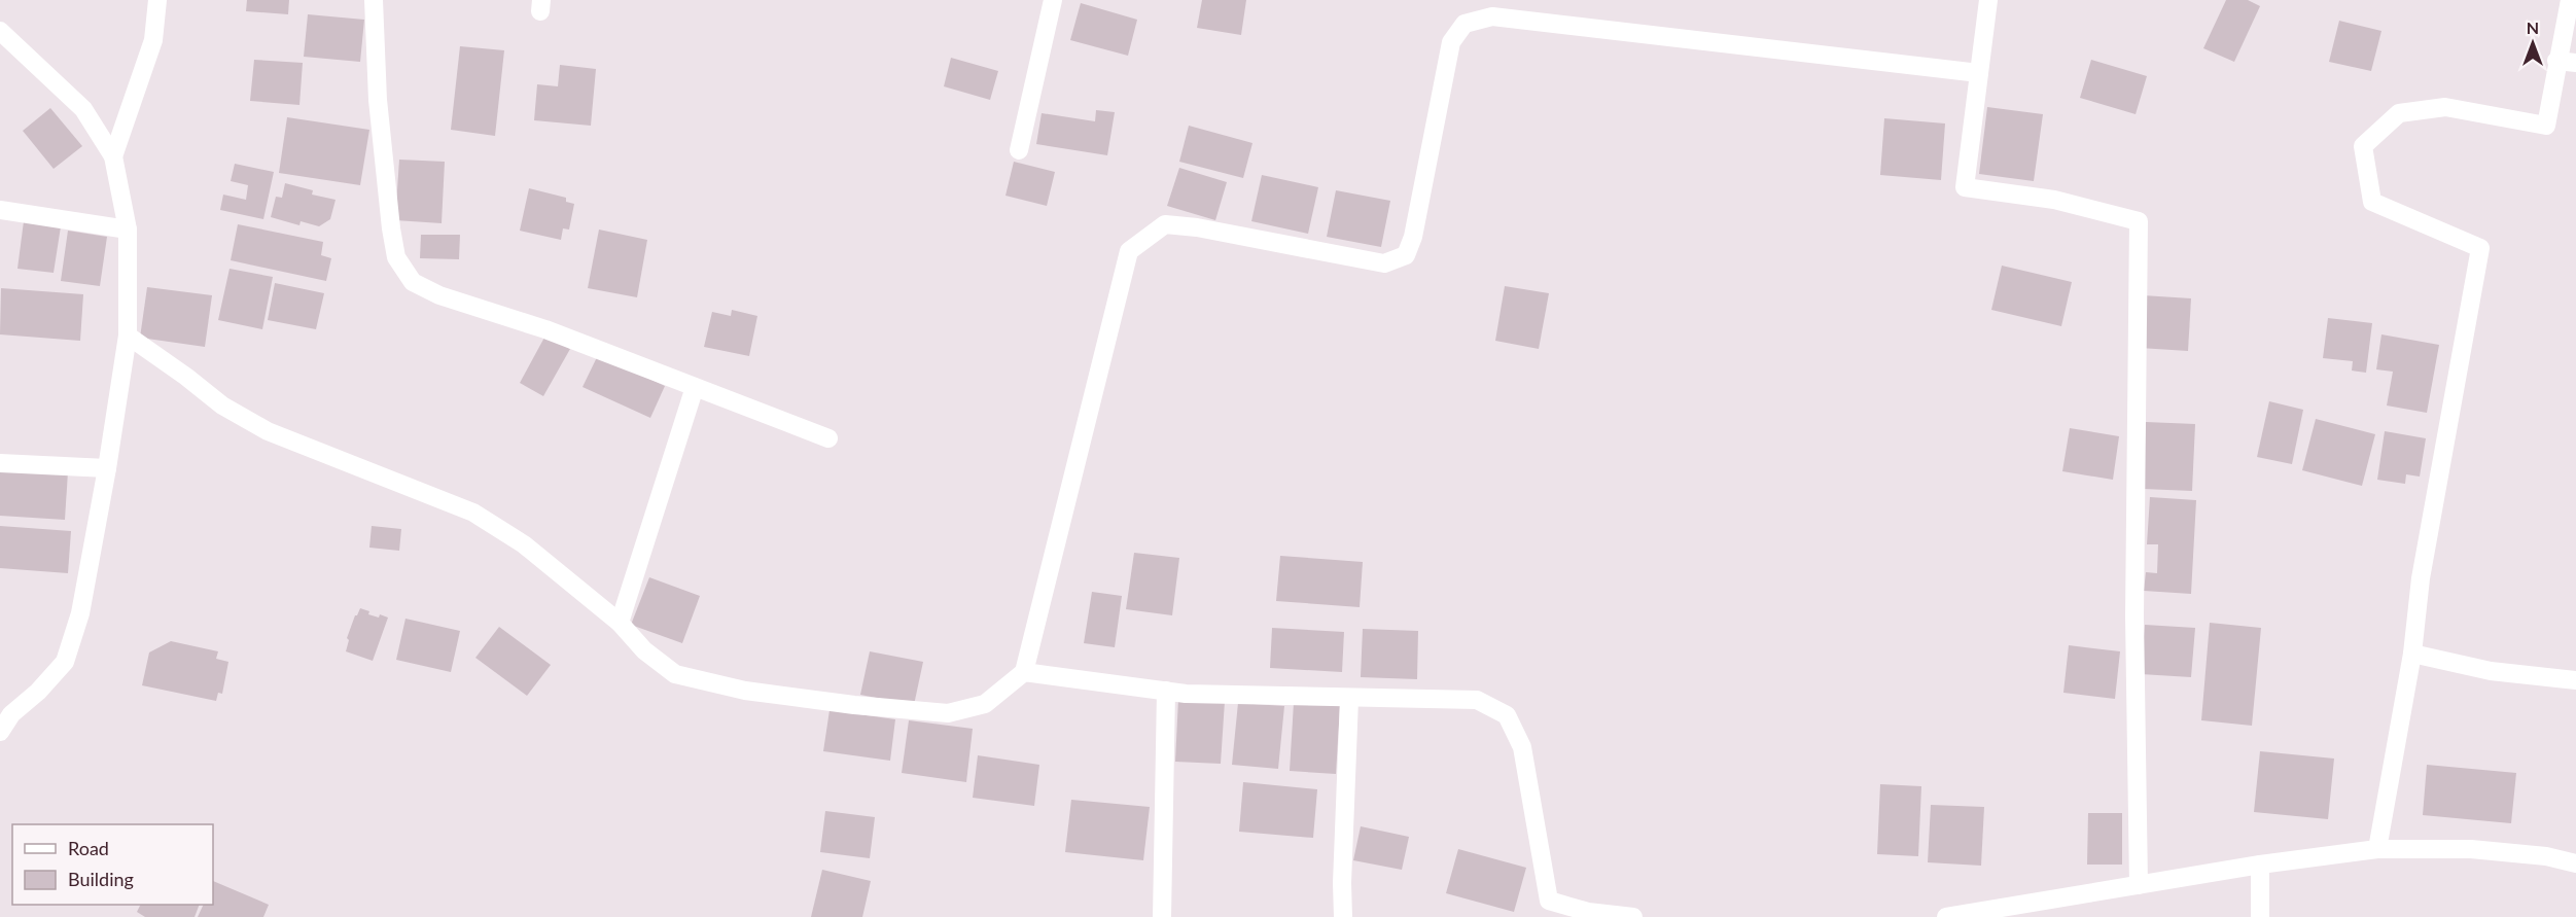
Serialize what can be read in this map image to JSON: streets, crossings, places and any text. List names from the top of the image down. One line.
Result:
{"legend":["Road","Building"],"north":"top"}
